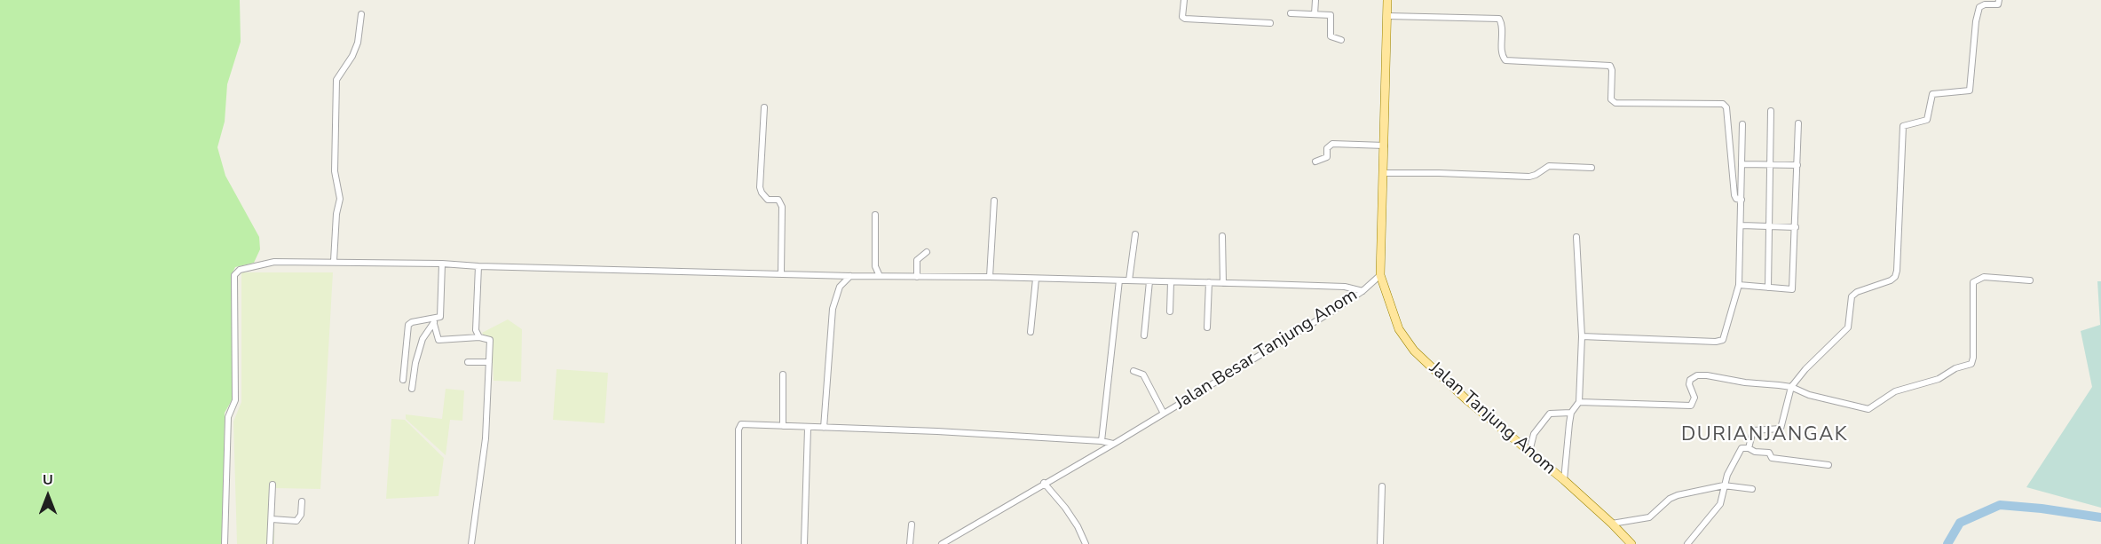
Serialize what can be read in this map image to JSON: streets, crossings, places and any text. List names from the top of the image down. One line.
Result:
{"streets":{"main road":["Jalan Tanjung Anom"],"street":["Jalan Besar Tanjung Anom"]},"crossings":[["Jalan Besar Tanjung Anom","Jalan Tanjung Anom"]],"districts":["DURIANJANGAK"],"north":"top"}
